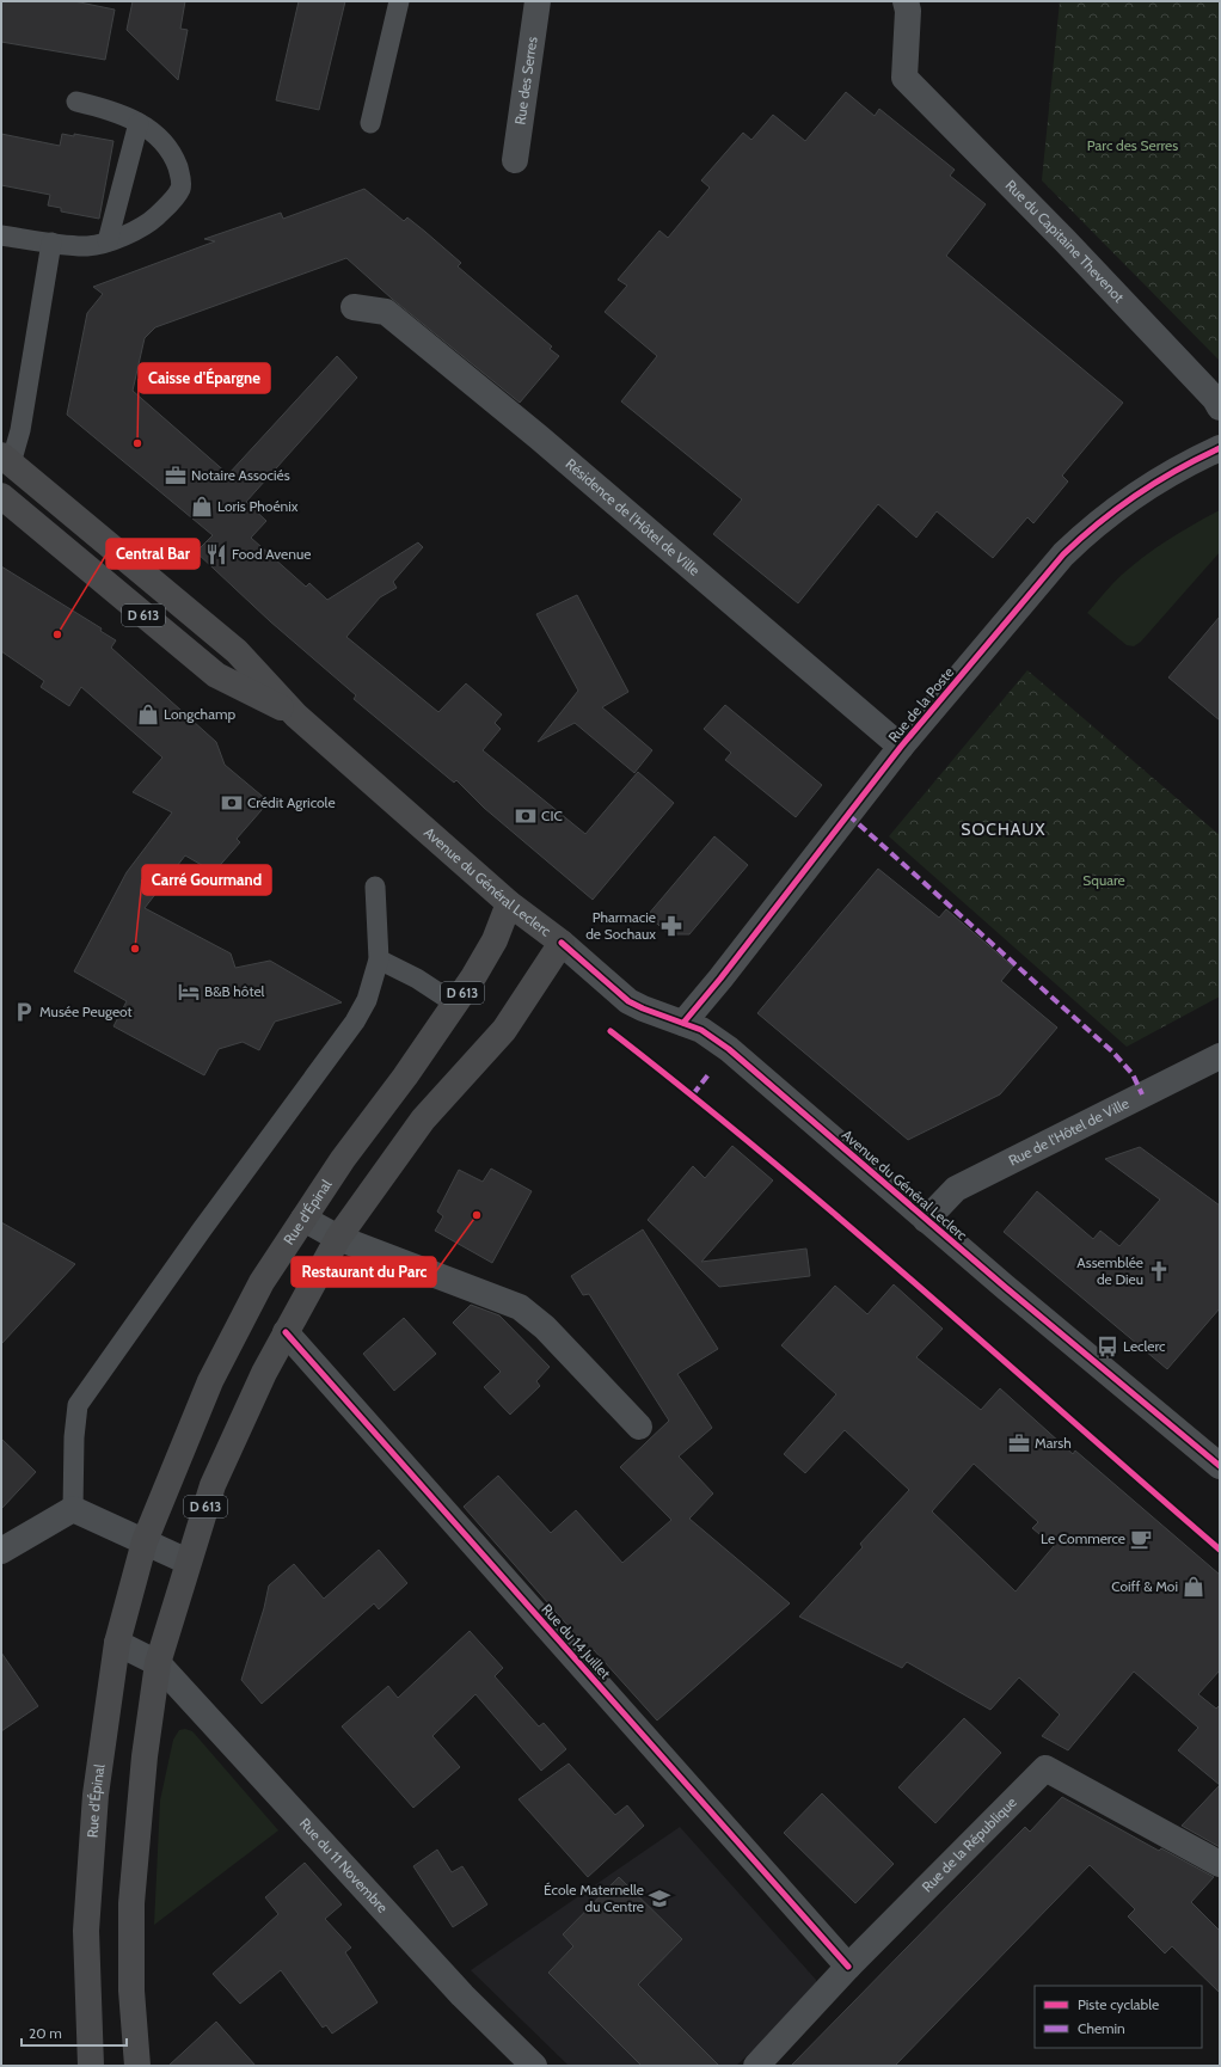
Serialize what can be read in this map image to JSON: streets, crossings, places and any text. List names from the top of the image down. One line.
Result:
{"streets":{"main road":["D 613","Avenue du Général Leclerc","Rue d'Épinal"],"street":["Rue des Serres","Rue du Capitaine Thevenot","Résidence de l'Hôtel de Ville","Rue de la Poste","Rue de l'Hôtel de Ville","Rue du 14 Juillet","Rue de la République","Rue du 11 Novembre"]},"crossings":[["Résidence de l'Hôtel de Ville","Rue de la Poste"],["D 613","Avenue du Général Leclerc"],["D 613","Rue du 14 Juillet"],["D 613","Rue du 11 Novembre"],["Rue de la Poste","Avenue du Général Leclerc"],["Avenue du Général Leclerc","Rue de l'Hôtel de Ville"],["Avenue du Général Leclerc","Rue d'Épinal"],["Rue du 14 Juillet","Rue de la République"]],"districts":["SOCHAUX"],"parks":["Parc des Serres","Square"],"places":{"other":["Caisse d'Épargne","Central Bar","Carré Gourmand","Restaurant du Parc"],"office":["Notaire Associés","Marsh"],"shop":["Loris Phoénix","Longchamp","Coiff & Moi"],"restaurant":["Food Avenue"],"bank":["Crédit Agricole","CIC"],"pharmacy":["Pharmacie de Sochaux"],"hotel":["B&B hôtel"],"parking":["Musée Peugeot"],"church":["Assemblée de Dieu"],"bus stop":["Leclerc"],"cafe":["Le Commerce"],"school or university":["École Maternelle du Centre"]},"legend":["Piste cyclable","Chemin"],"scale_bar":"20 m"}
